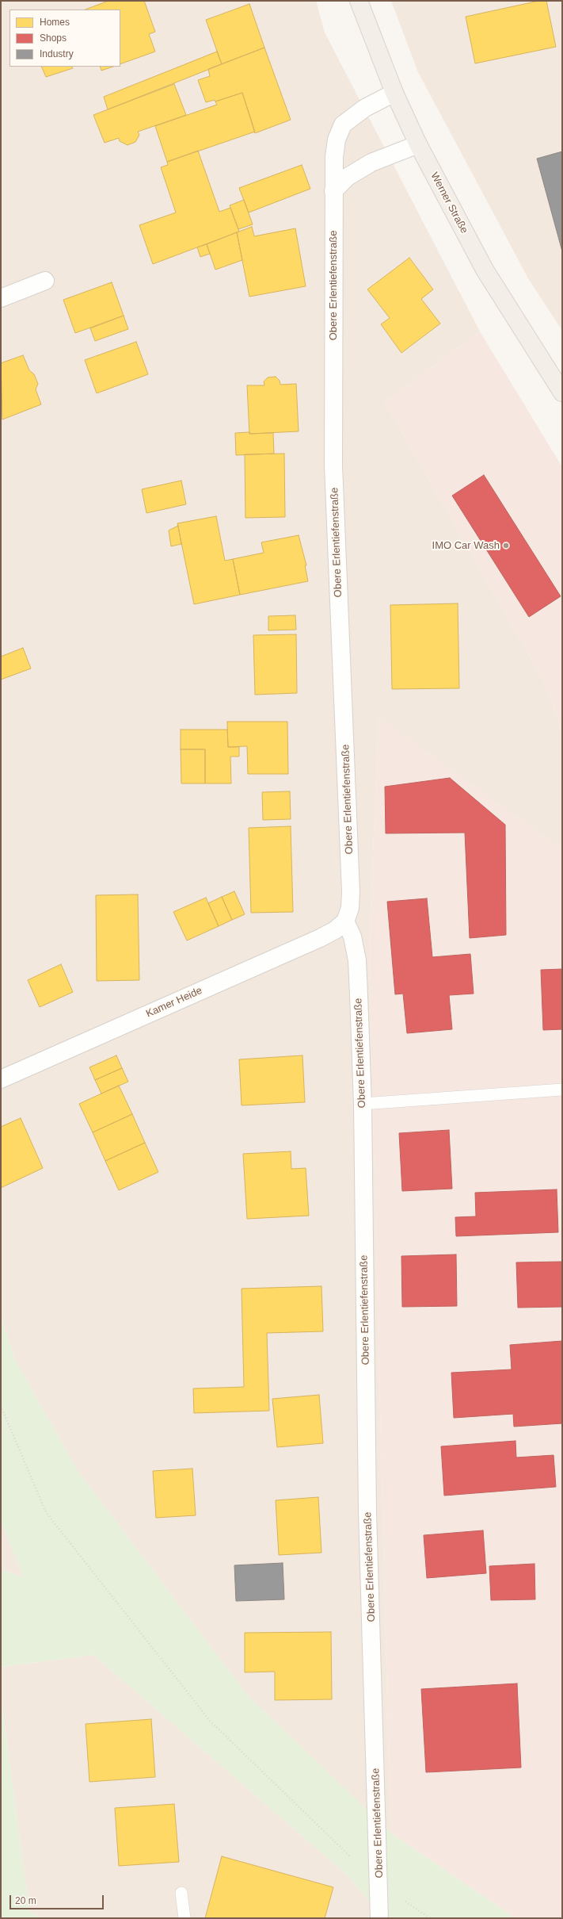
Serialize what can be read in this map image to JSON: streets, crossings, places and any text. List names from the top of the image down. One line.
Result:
{"streets":{"main road":["Werner Straße"],"street":["Obere Erlentiefenstraße","Kamer Heide"]},"crossings":[["Werner Straße","Obere Erlentiefenstraße"],["Obere Erlentiefenstraße","Kamer Heide"]],"places":["IMO Car Wash"],"legend":["Homes","Shops","Industry"],"scale_bar":"20 m"}
